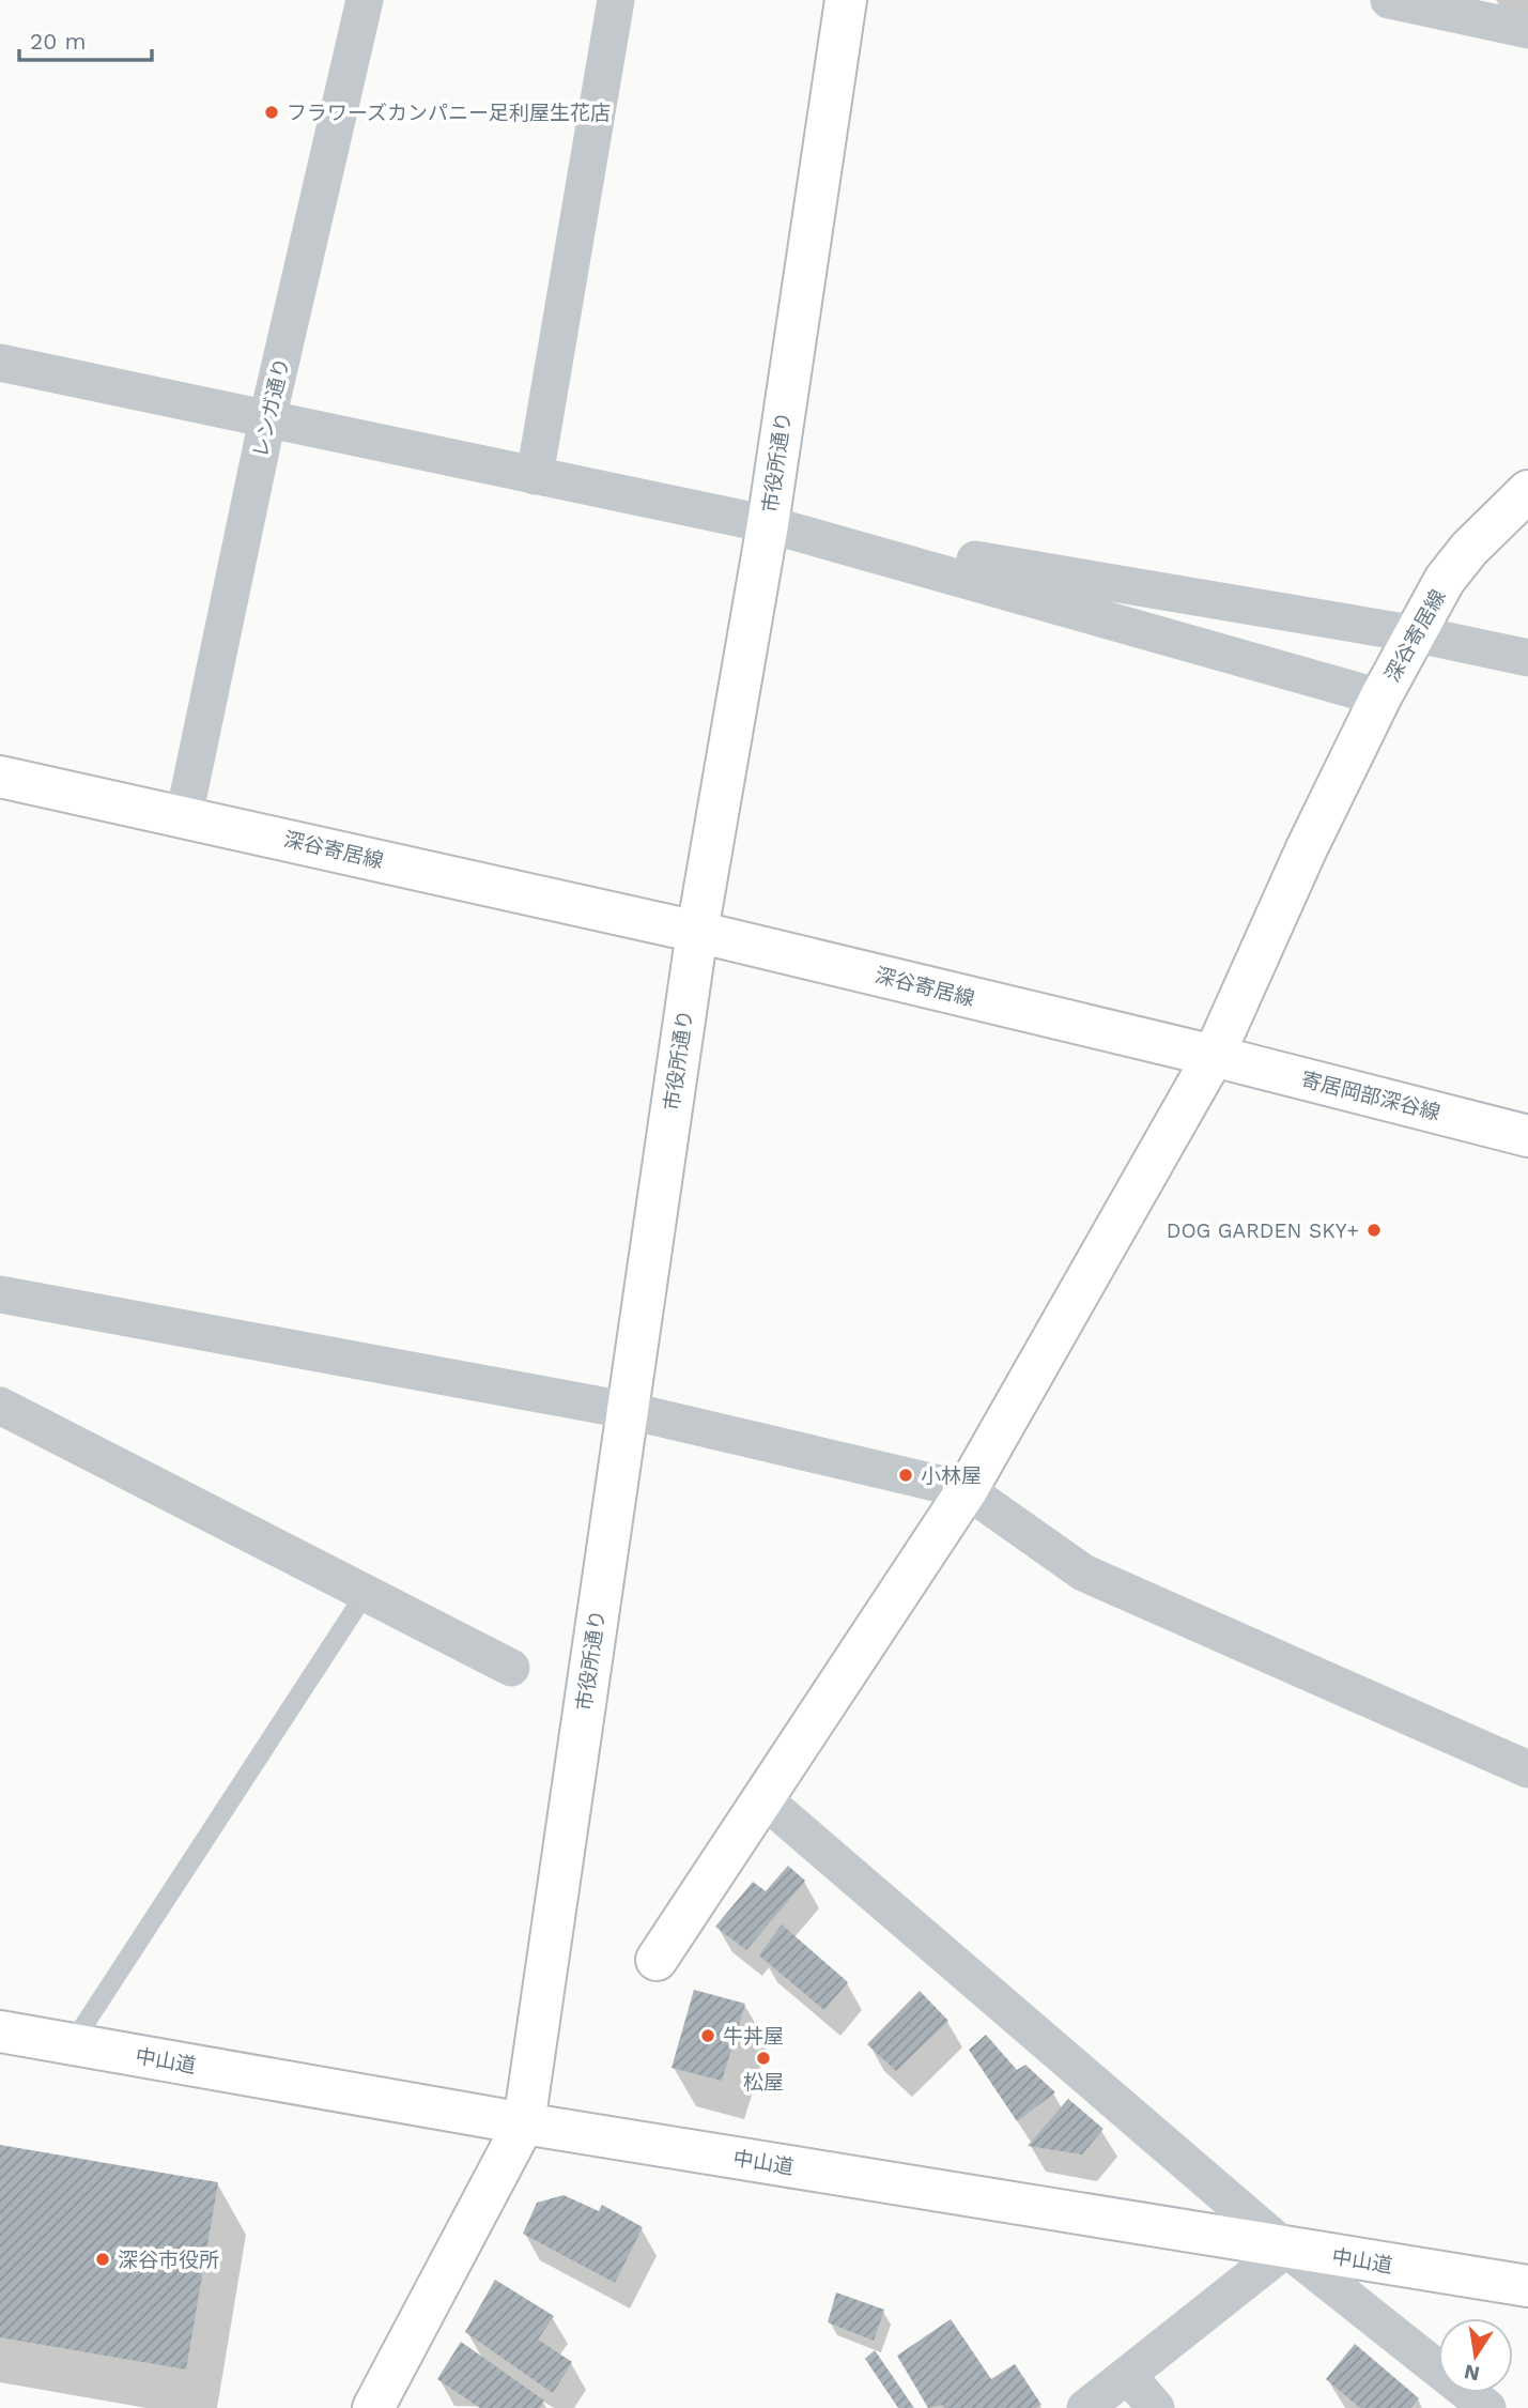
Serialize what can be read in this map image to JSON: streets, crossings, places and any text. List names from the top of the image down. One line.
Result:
{"streets":{"main road":["市役所通り","深谷寄居線","寄居岡部深谷線","中山道"],"street":["レンガ通り"]},"crossings":[["レンガ通り","深谷寄居線"],["市役所通り","深谷寄居線"],["市役所通り","中山道"],["深谷寄居線","寄居岡部深谷線"]],"places":["フラワーズカンパニー足利屋生花店","DOG GARDEN SKY+","小林屋","牛丼屋","松屋","深谷市役所"],"scale_bar":"20 m","north":"bottom"}
